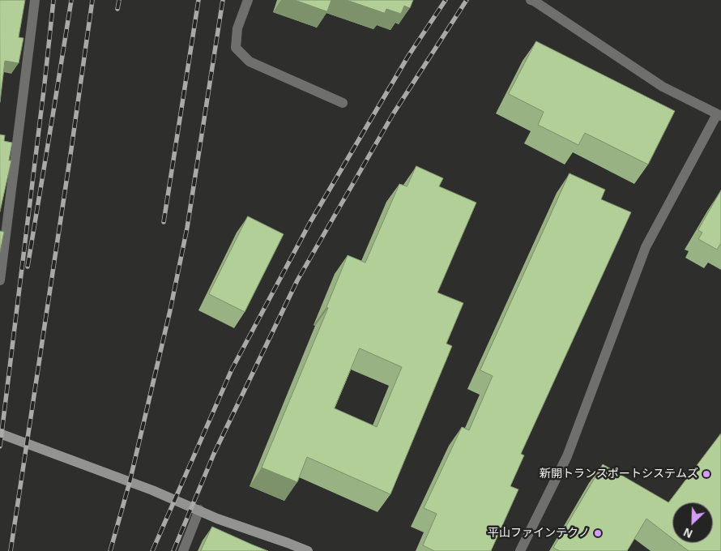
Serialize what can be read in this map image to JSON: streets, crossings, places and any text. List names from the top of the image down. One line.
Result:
{"places":["新開トランスポートシステムズ","平山ファインテクノ"],"north":"bottom left"}
